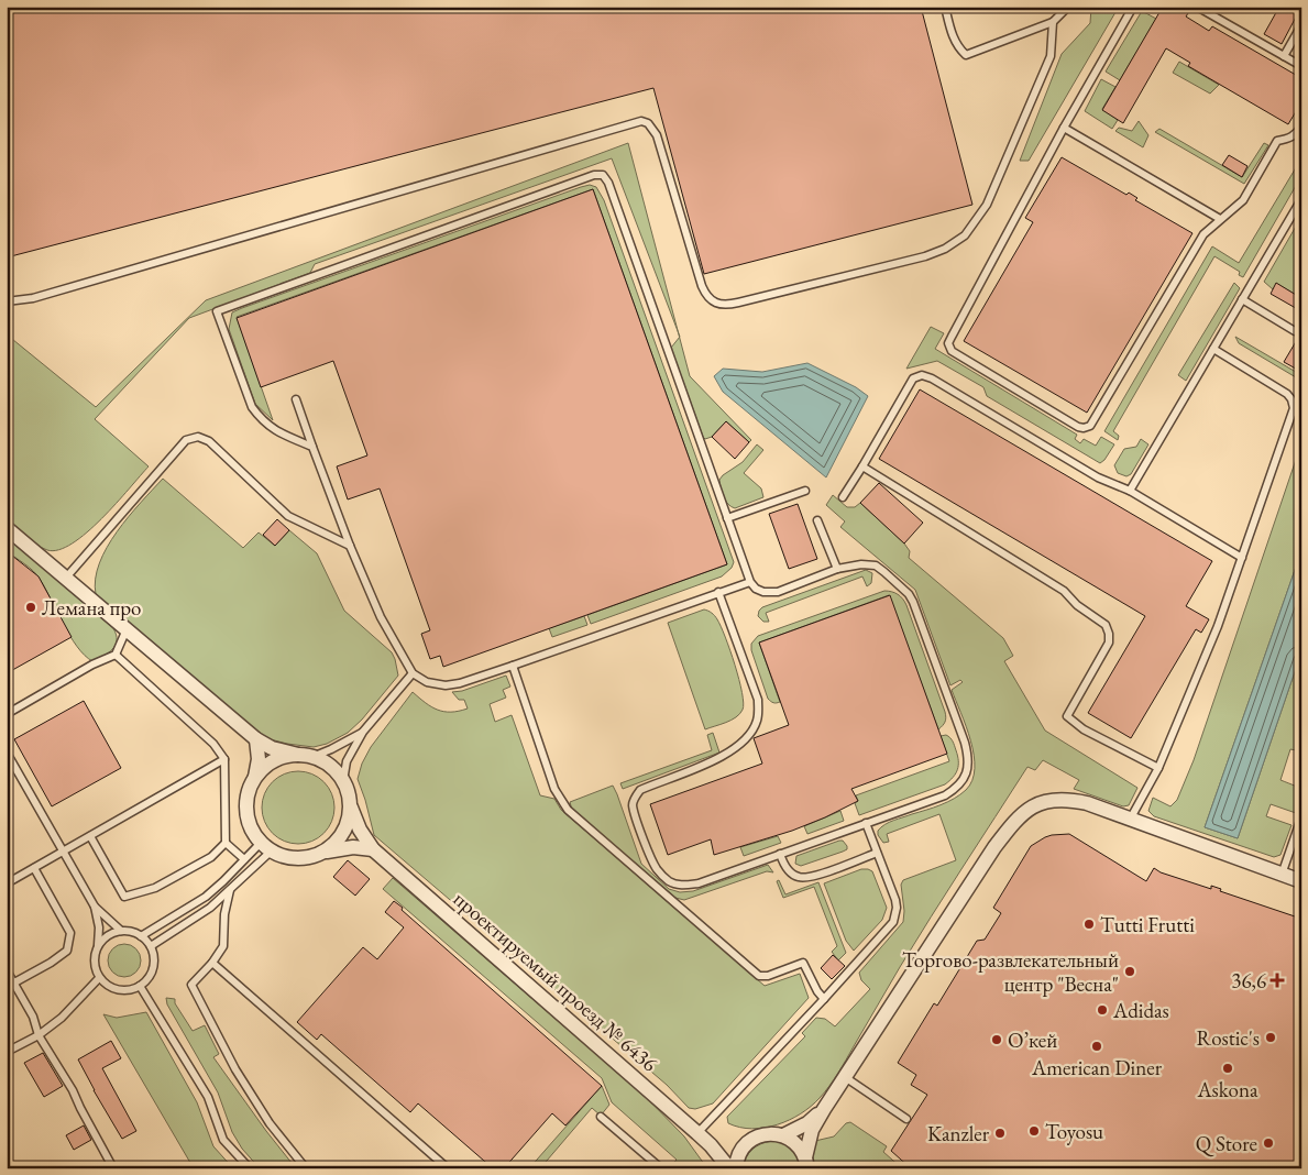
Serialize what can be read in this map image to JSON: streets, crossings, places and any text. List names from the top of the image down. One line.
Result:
{"streets":{"street":["проектируемый проезд № 6436"]},"places":{"other":["Лемана про","Tutti Frutti","Торгово-развлекательный центр \"Весна\"","Adidas","Rostic's","О’кей","American Diner","Askona","Toyosu","Kanzler","Q Store"],"health":["36,6"]}}
